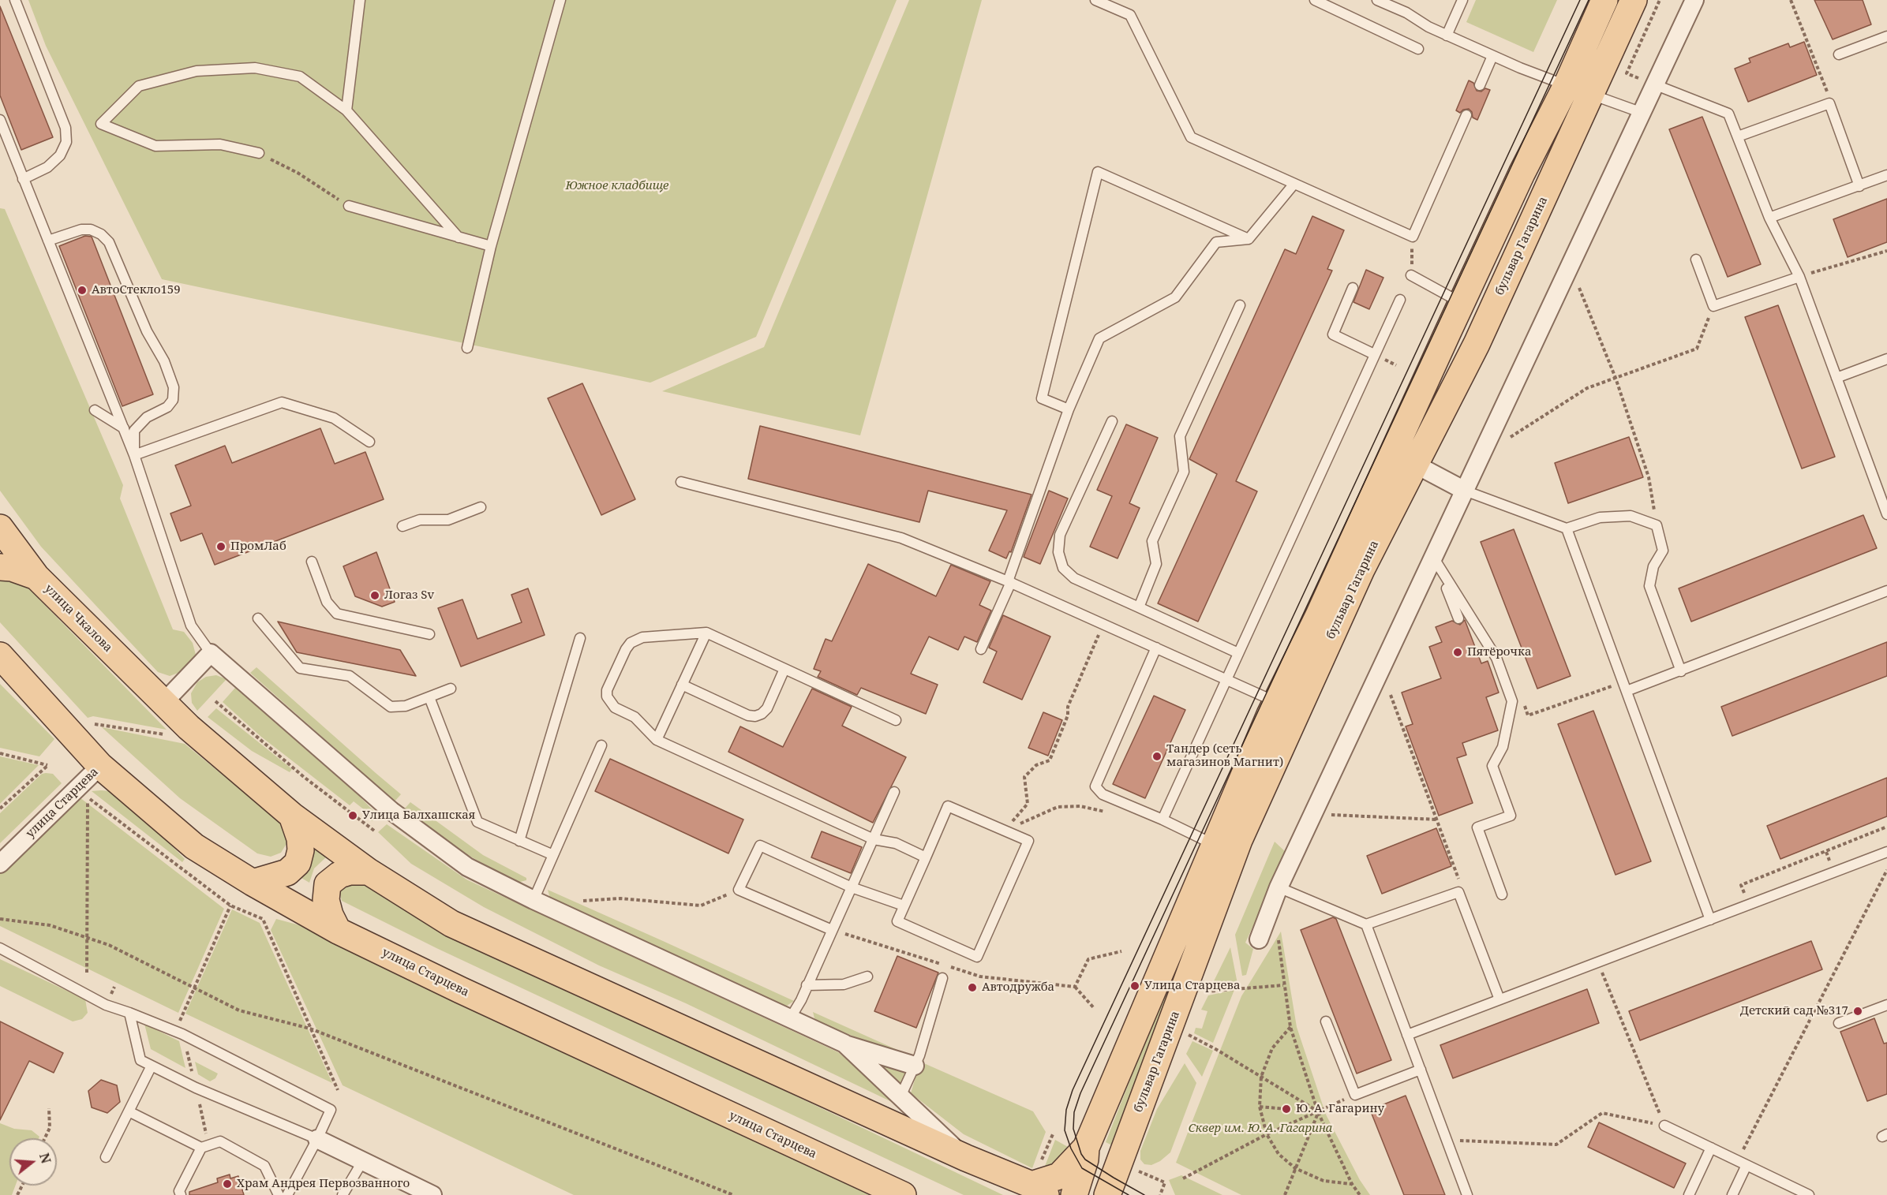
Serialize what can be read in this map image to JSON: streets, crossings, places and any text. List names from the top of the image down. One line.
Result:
{"streets":{"main road":["бульвар Гагарина","улица Чкалова","улица Старцева"]},"parks":["Южное кладбище","Сквер им. Ю. А. Гагарина"],"places":["АвтоСтекло159","ПромЛаб","Логаз Sv","Пятёрочка","Тандер (сеть магазинов Магнит)","Улица Балхашская","Улица Старцева","Автодружба","Детский сад №317","Ю. А. Гагарину","Храм Андрея Первозванного"],"north":"right"}
